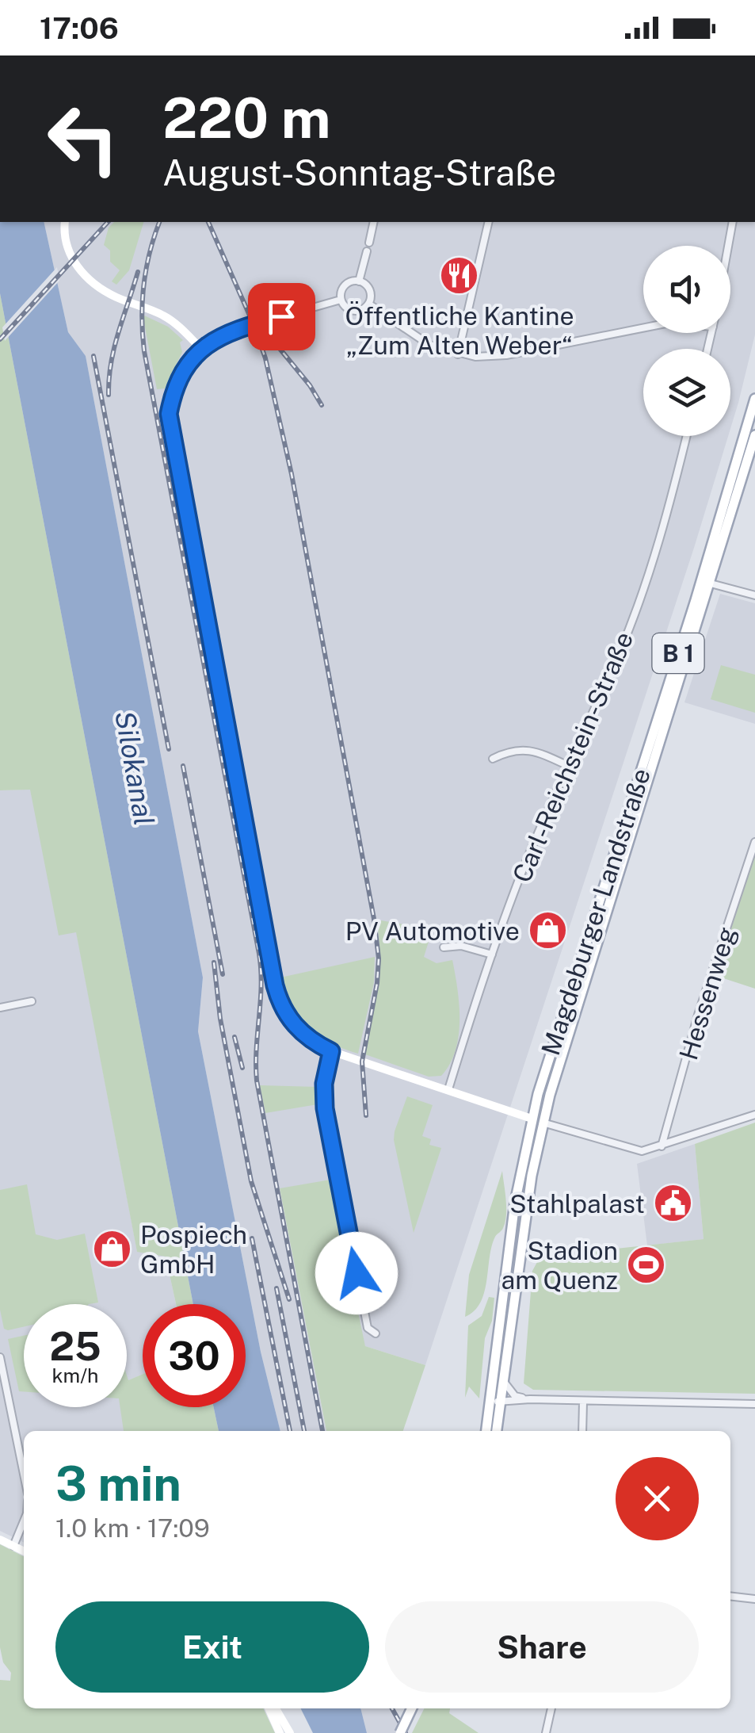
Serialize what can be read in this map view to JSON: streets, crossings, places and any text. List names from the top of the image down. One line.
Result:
{"streets":{"main road":["B 1","Magdeburger Landstraße"],"street":["Carl-Reichstein-Straße","Hessenweg"]},"water":["Silokanal"],"places":{"restaurant":["Öffentliche Kantine „Zum Alten Weber“"],"shop":["PV Automotive","Pospiech GmbH"],"public building":["Stahlpalast"],"sports":["Stadion am Quenz"]},"page":{"status":"17:06","turn":["220 m","August-Sonntag-Straße"],"speed":"25 km/h","limit":"30","heading":["3 min","1.0 km · 17:09"],"buttons":["Exit","Share"]}}
